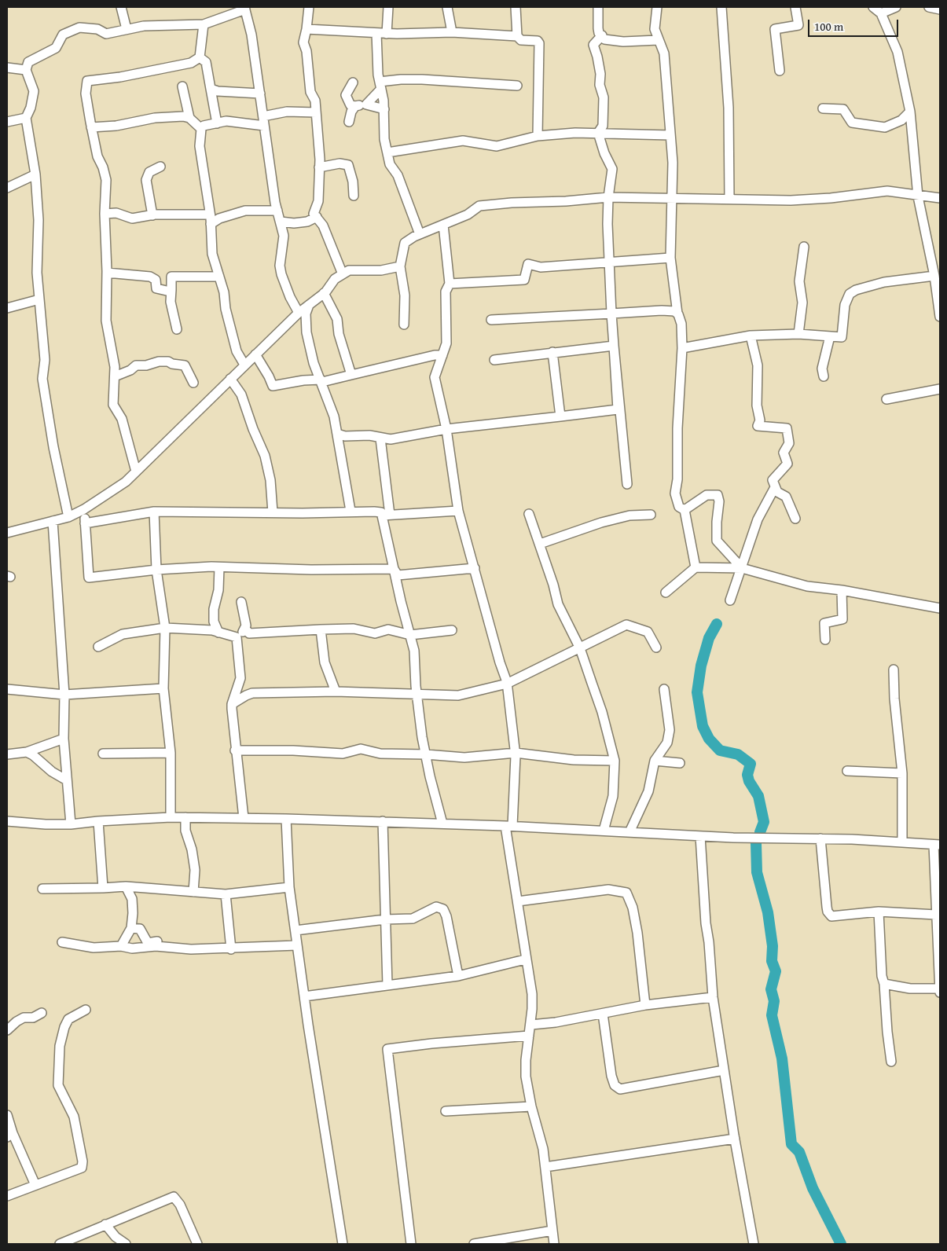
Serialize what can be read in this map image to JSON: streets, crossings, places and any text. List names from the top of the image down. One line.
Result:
{"scale_bar":"100 m"}
